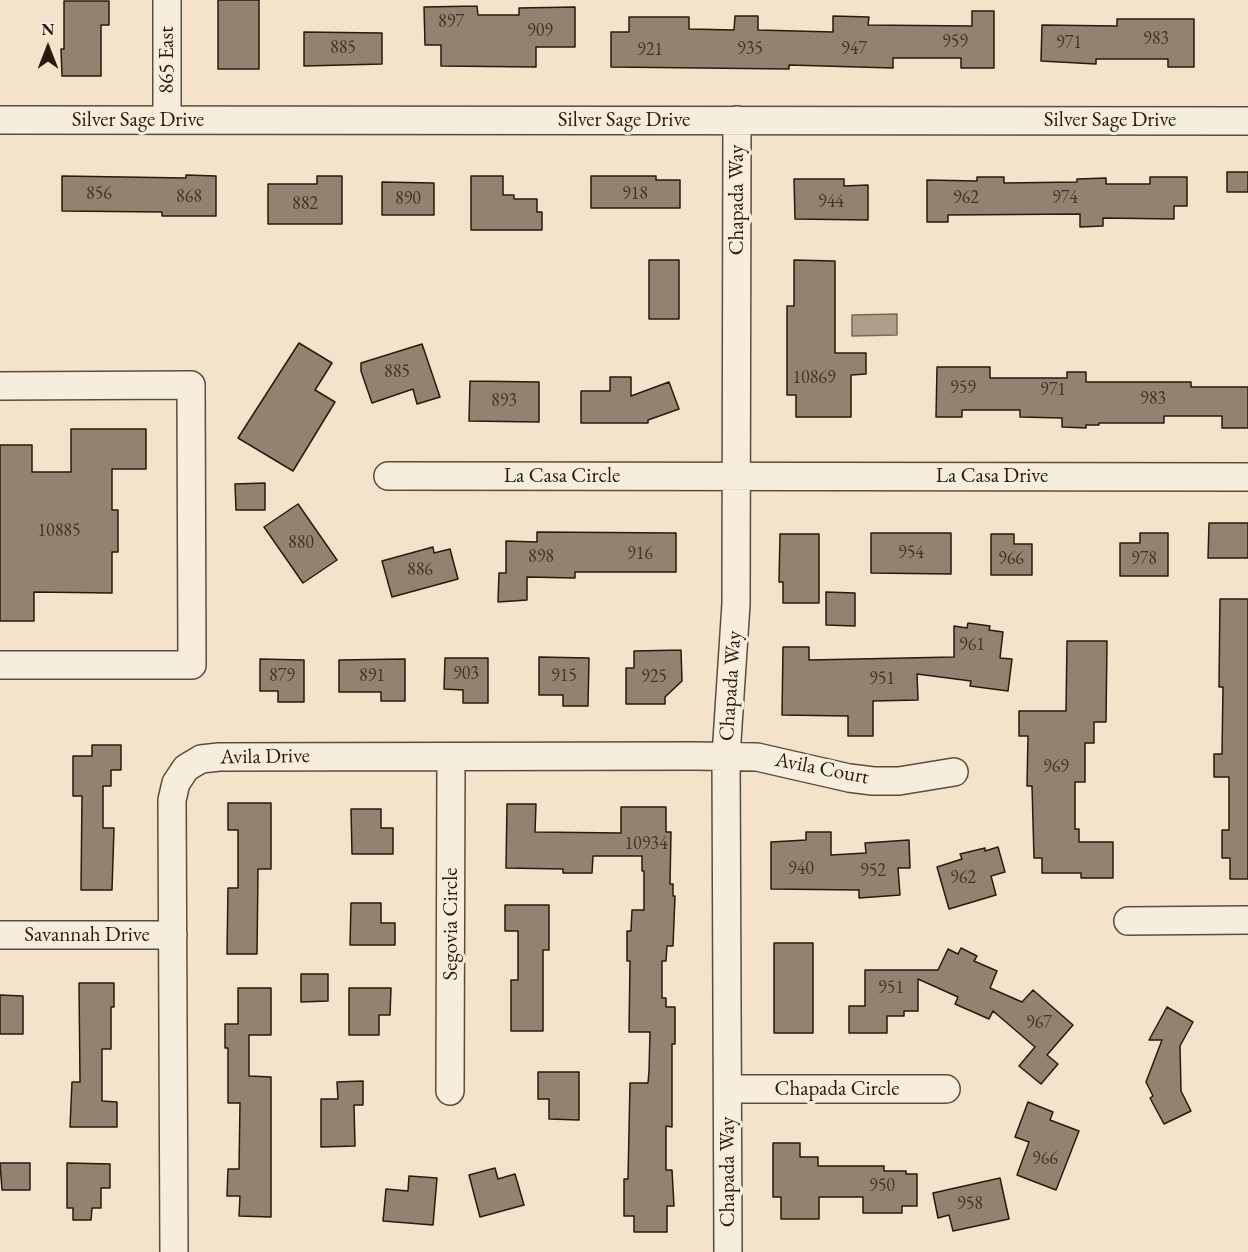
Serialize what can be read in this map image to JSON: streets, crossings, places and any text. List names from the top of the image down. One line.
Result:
{"streets":{"street":["865 East","Silver Sage Drive","Chapada Way","La Casa Circle","La Casa Drive","Avila Drive","Avila Court","Segovia Circle","Savannah Drive","Chapada Circle"]},"crossings":[["865 East","Silver Sage Drive"],["Silver Sage Drive","Chapada Way"],["Chapada Way","La Casa Circle"],["Chapada Way","La Casa Drive"],["Chapada Way","Avila Drive"],["Chapada Way","Avila Court"],["Chapada Way","Chapada Circle"],["La Casa Circle","La Casa Drive"],["Avila Drive","Avila Court"],["Avila Drive","Segovia Circle"],["Avila Drive","Savannah Drive"]],"house_numbers":["897","909","983","959","971","885","935","947","921","856","918","868","962","974","890","944","882","885","10869","959","971","983","893","10885","880","954","916","898","966","978","886","961","903","879","891","915","925","951","969","10934","940","952","962","951","967","966","950","958"],"north":"top"}
